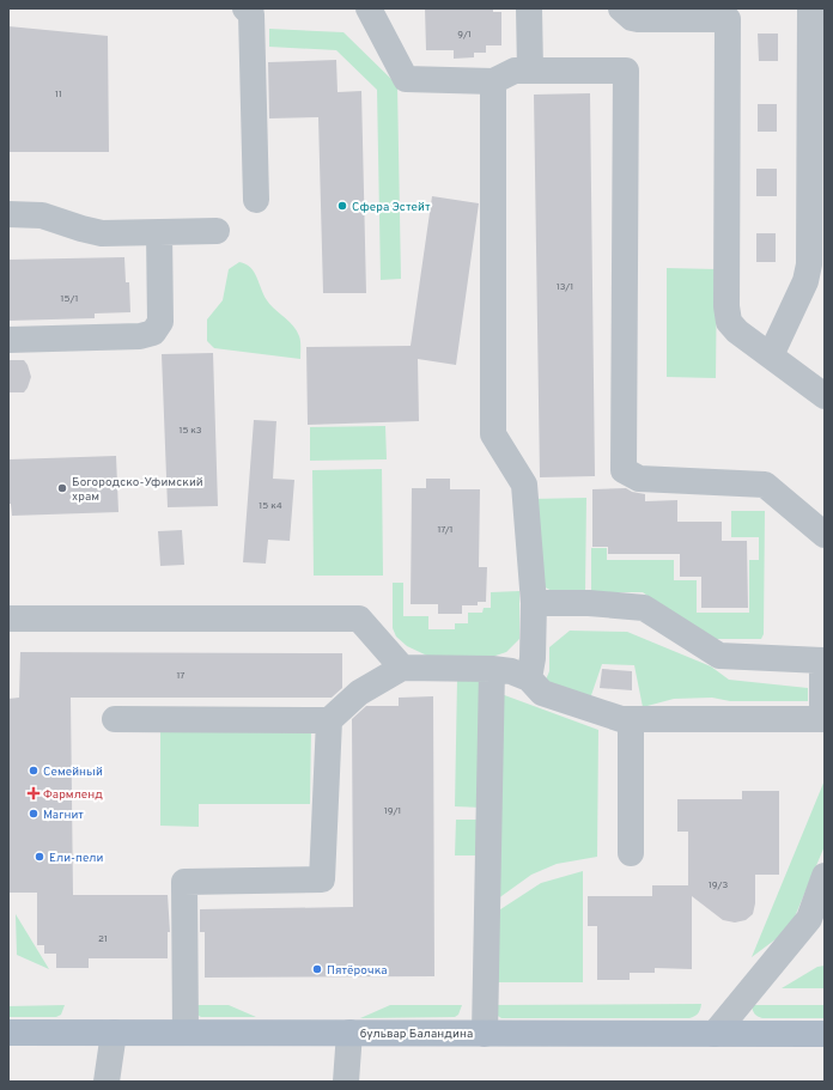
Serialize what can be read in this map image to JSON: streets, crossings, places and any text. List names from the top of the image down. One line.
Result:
{"streets":{"main road":["бульвар Баландина"]},"places":{"other":["Сфера Эстейт","Богородско-Уфимский храм","Семейный","Магнит","Ели-пели","Пятёрочка"],"health":["Фармленд"]},"house_numbers":["9/1","11","13/1","15/1","15 к3","15 к4","17/1","17","19/1","19/3","21"]}
